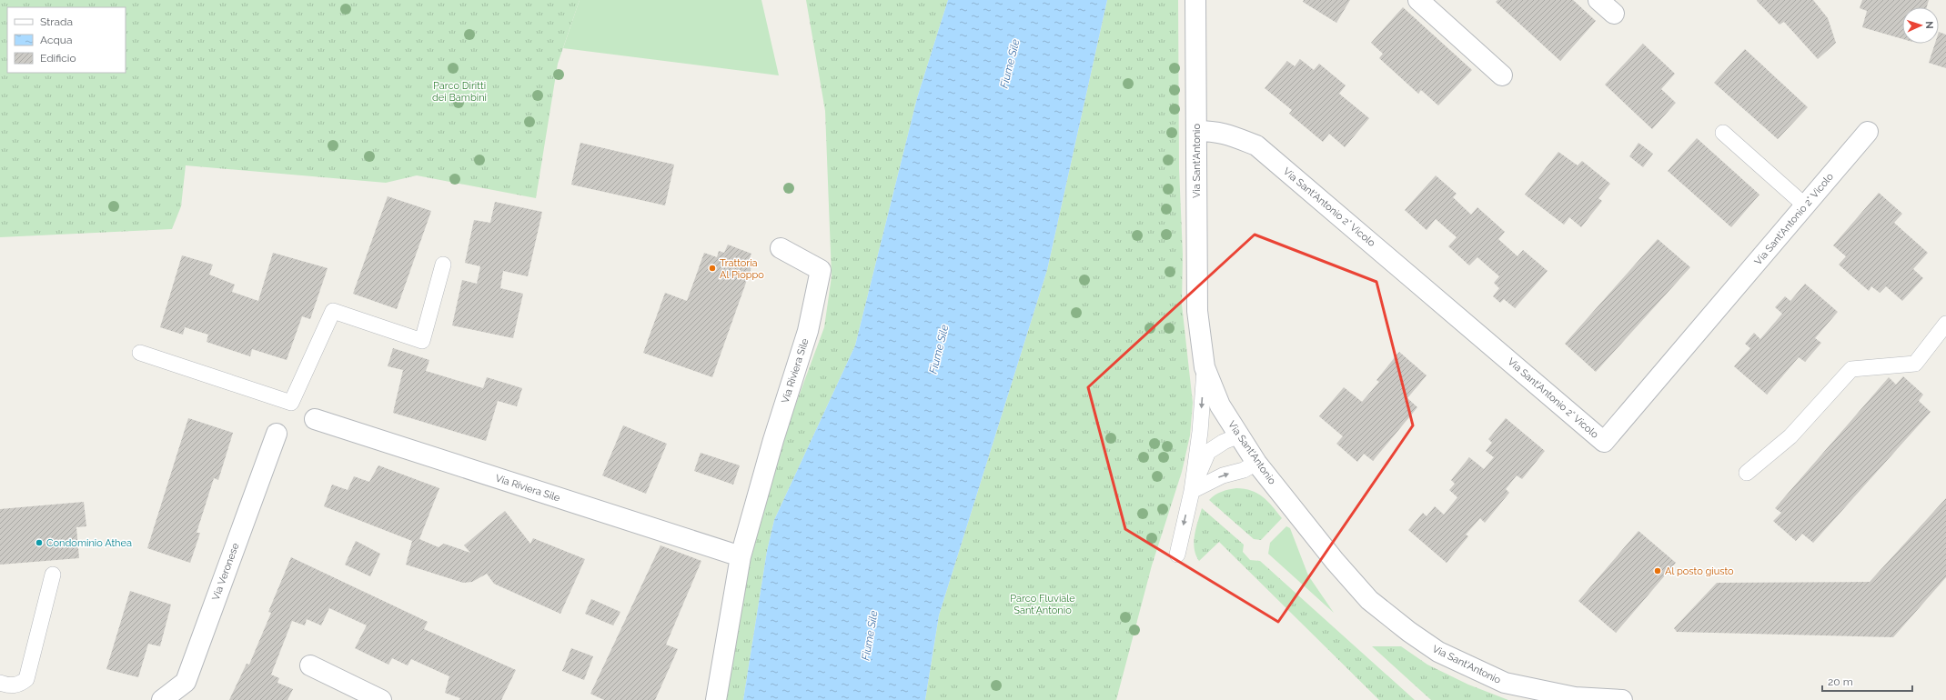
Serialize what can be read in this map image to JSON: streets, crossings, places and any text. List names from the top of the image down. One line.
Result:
{"streets":{"street":["Via Sant'Antonio","Via Sant'Antonio 2° Vicolo","Via Riviera Sile","Via Veronese"]},"crossings":[["Via Sant'Antonio","Via Sant'Antonio 2° Vicolo"]],"water":["Fiume Sile"],"parks":["Parco Diritti dei Bambini","Parco Fluviale Sant'Antonio"],"places":["Trattoria Al Pioppo","Condominio Athea","Al posto giusto"],"legend":["Strada","Acqua","Edificio"],"scale_bar":"20 m","north":"right"}
